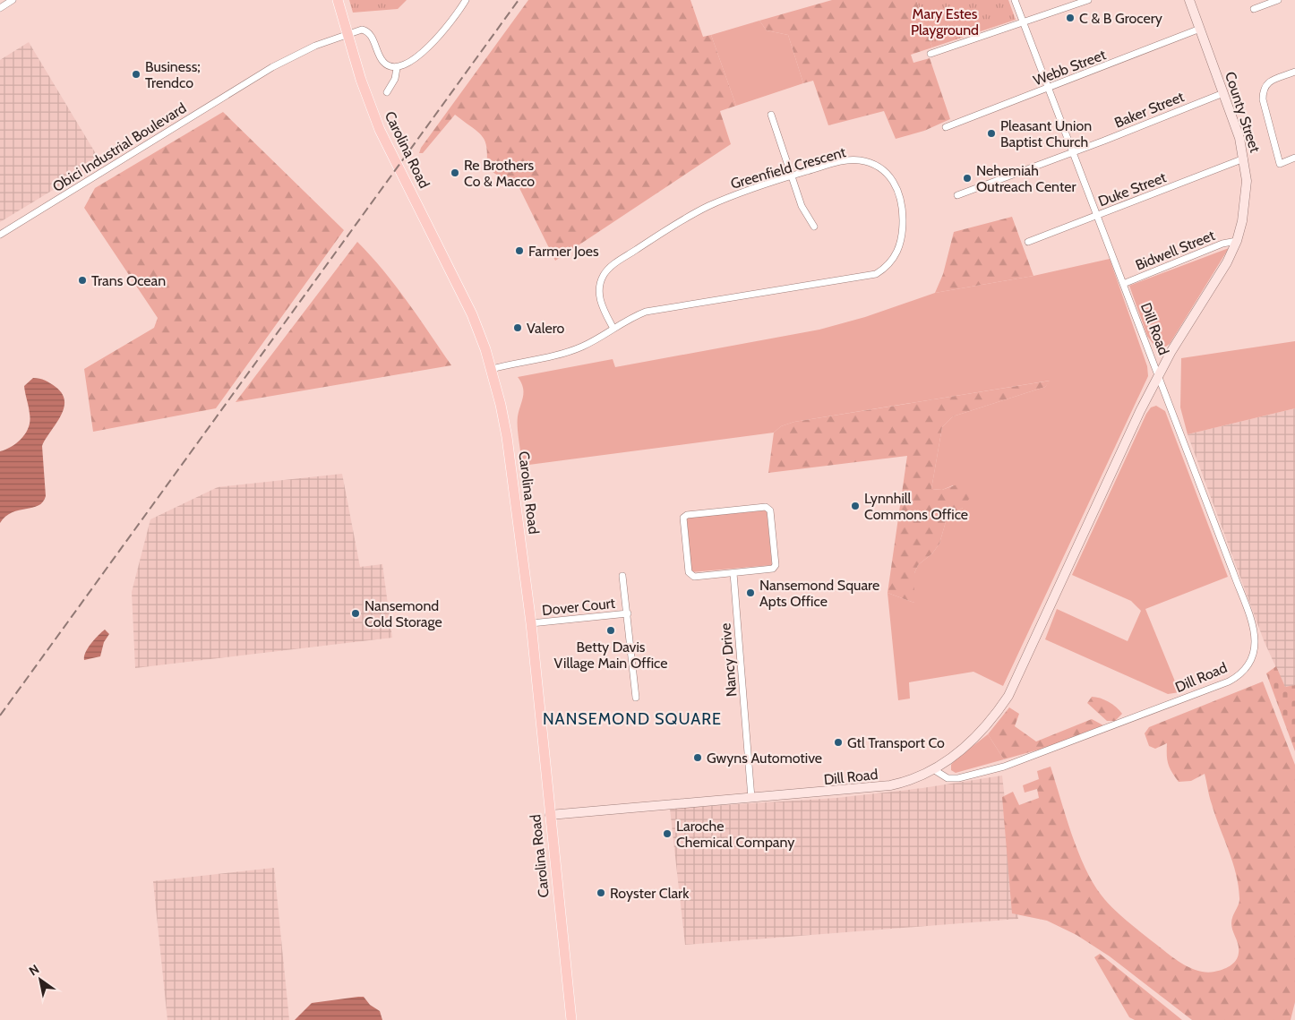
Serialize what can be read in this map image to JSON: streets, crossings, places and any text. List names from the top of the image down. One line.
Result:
{"streets":{"main road":["Carolina Road"],"street":["Webb Street","Baker Street","County Street","Obici Industrial Boulevard","Greenfield Crescent","Duke Street","Bidwell Street","Dill Road","Dover Court","Nancy Drive"]},"crossings":[["Webb Street","County Street"],["Webb Street","Dill Road"],["Baker Street","County Street"],["Baker Street","Dill Road"],["County Street","Duke Street"],["County Street","Bidwell Street"],["County Street","Dill Road"],["Obici Industrial Boulevard","Carolina Road"],["Carolina Road","Greenfield Crescent"],["Carolina Road","Dill Road"],["Carolina Road","Dover Court"],["Duke Street","Dill Road"],["Bidwell Street","Dill Road"],["Dill Road","Nancy Drive"]],"districts":["NANSEMOND SQUARE"],"parks":["Mary Estes Playground"],"places":["C & B Grocery","Business; Trendco","Pleasant Union Baptist Church","Re Brothers Co & Macco","Nehemiah Outreach Center","Farmer Joes","Trans Ocean","Valero","Lynnhill Commons Office","Nansemond Square Apts Office","Nansemond Cold Storage","Betty Davis Village Main Office","Gtl Transport Co","Gwyns Automotive","Laroche Chemical Company","Royster Clark"],"north":"top left"}
